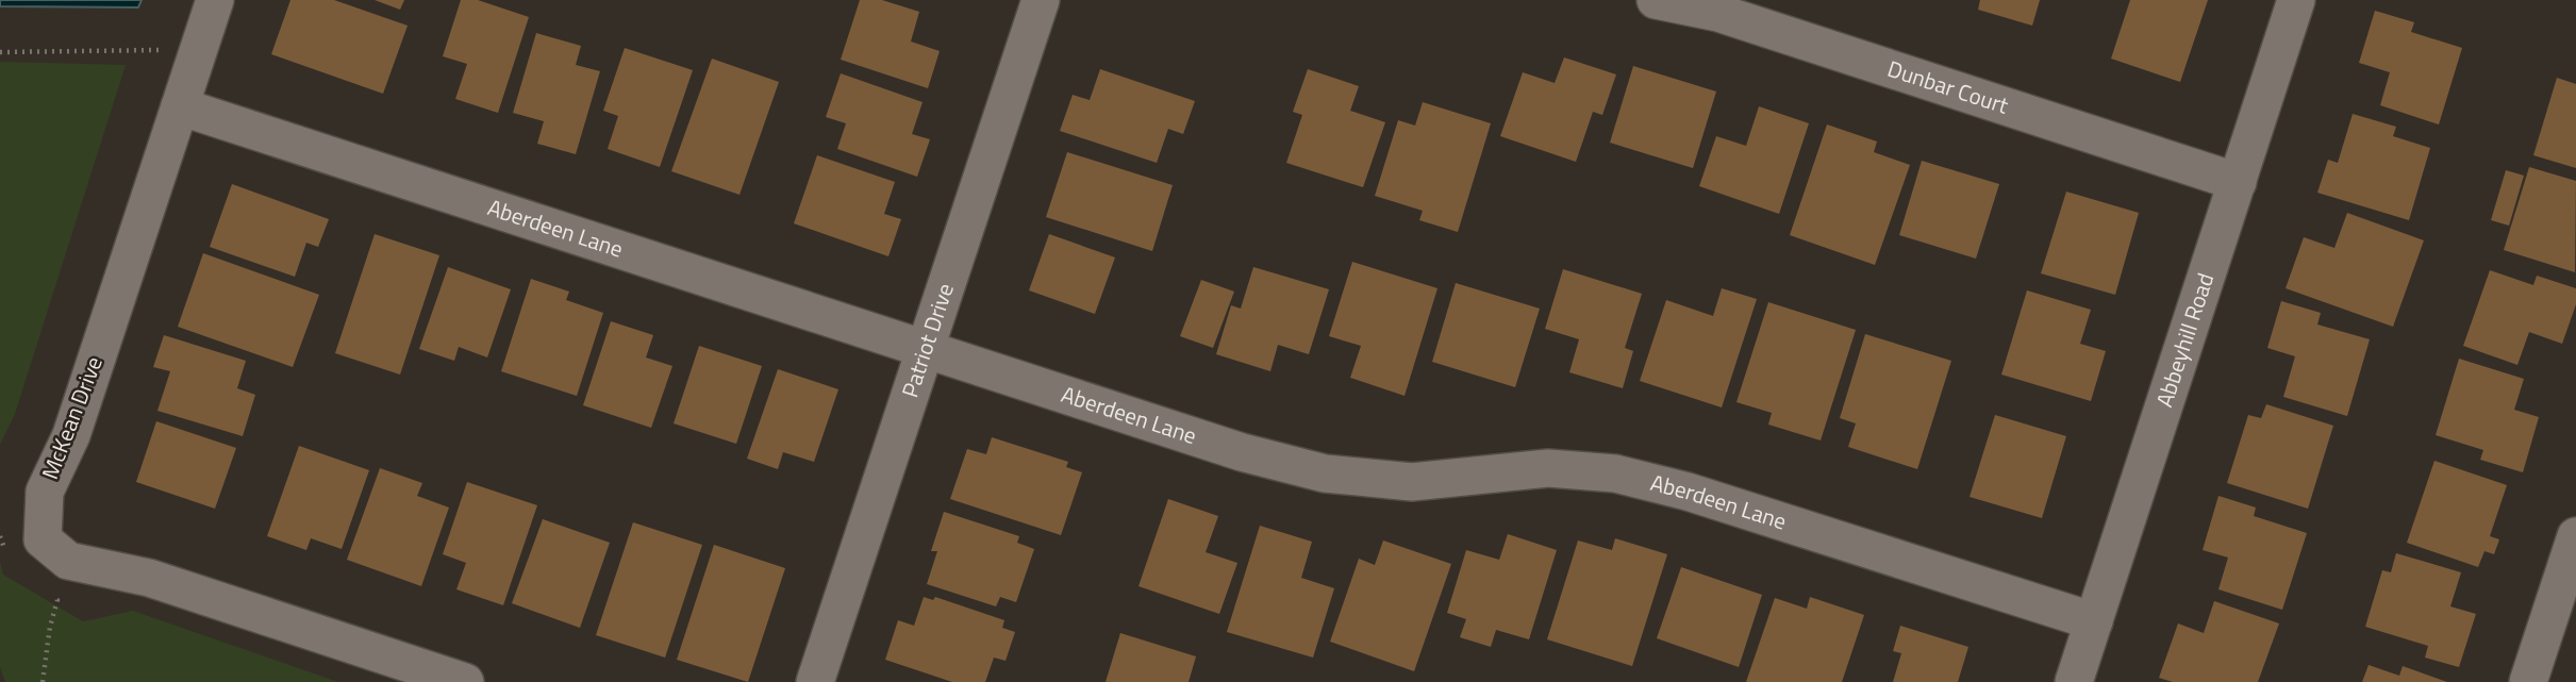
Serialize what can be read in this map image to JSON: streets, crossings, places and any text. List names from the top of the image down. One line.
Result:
{"streets":{"street":["Dunbar Court","Aberdeen Lane","Patriot Drive","Abbeyhill Road","McKean Drive"]},"crossings":[["Dunbar Court","Abbeyhill Road"],["Aberdeen Lane","Patriot Drive"],["Aberdeen Lane","Abbeyhill Road"],["Aberdeen Lane","McKean Drive"]]}
